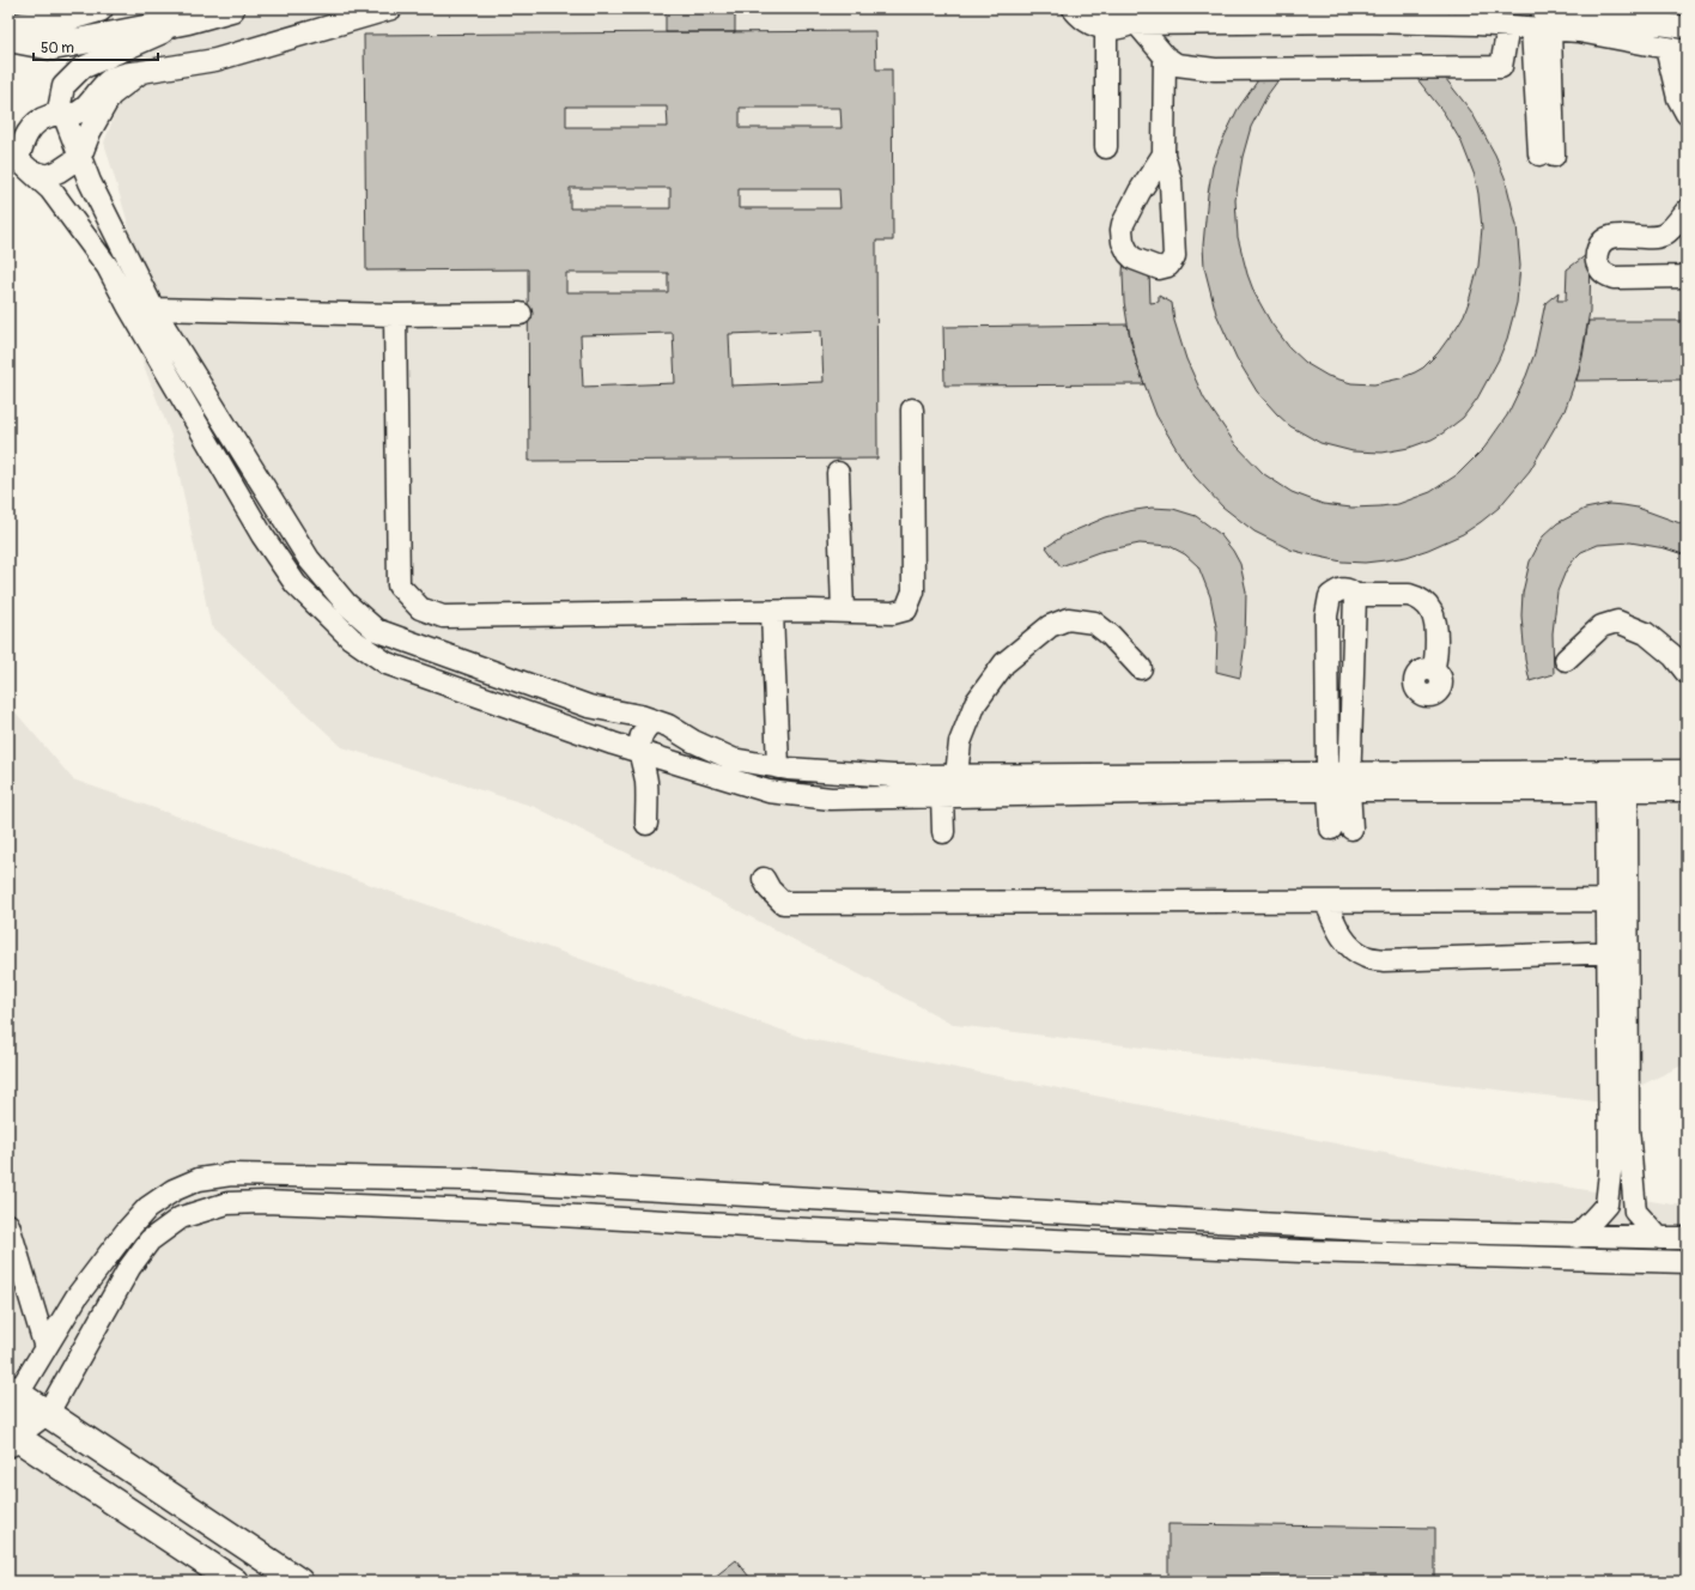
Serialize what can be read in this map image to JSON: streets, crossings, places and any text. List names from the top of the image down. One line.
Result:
{"scale_bar":"50 m"}
